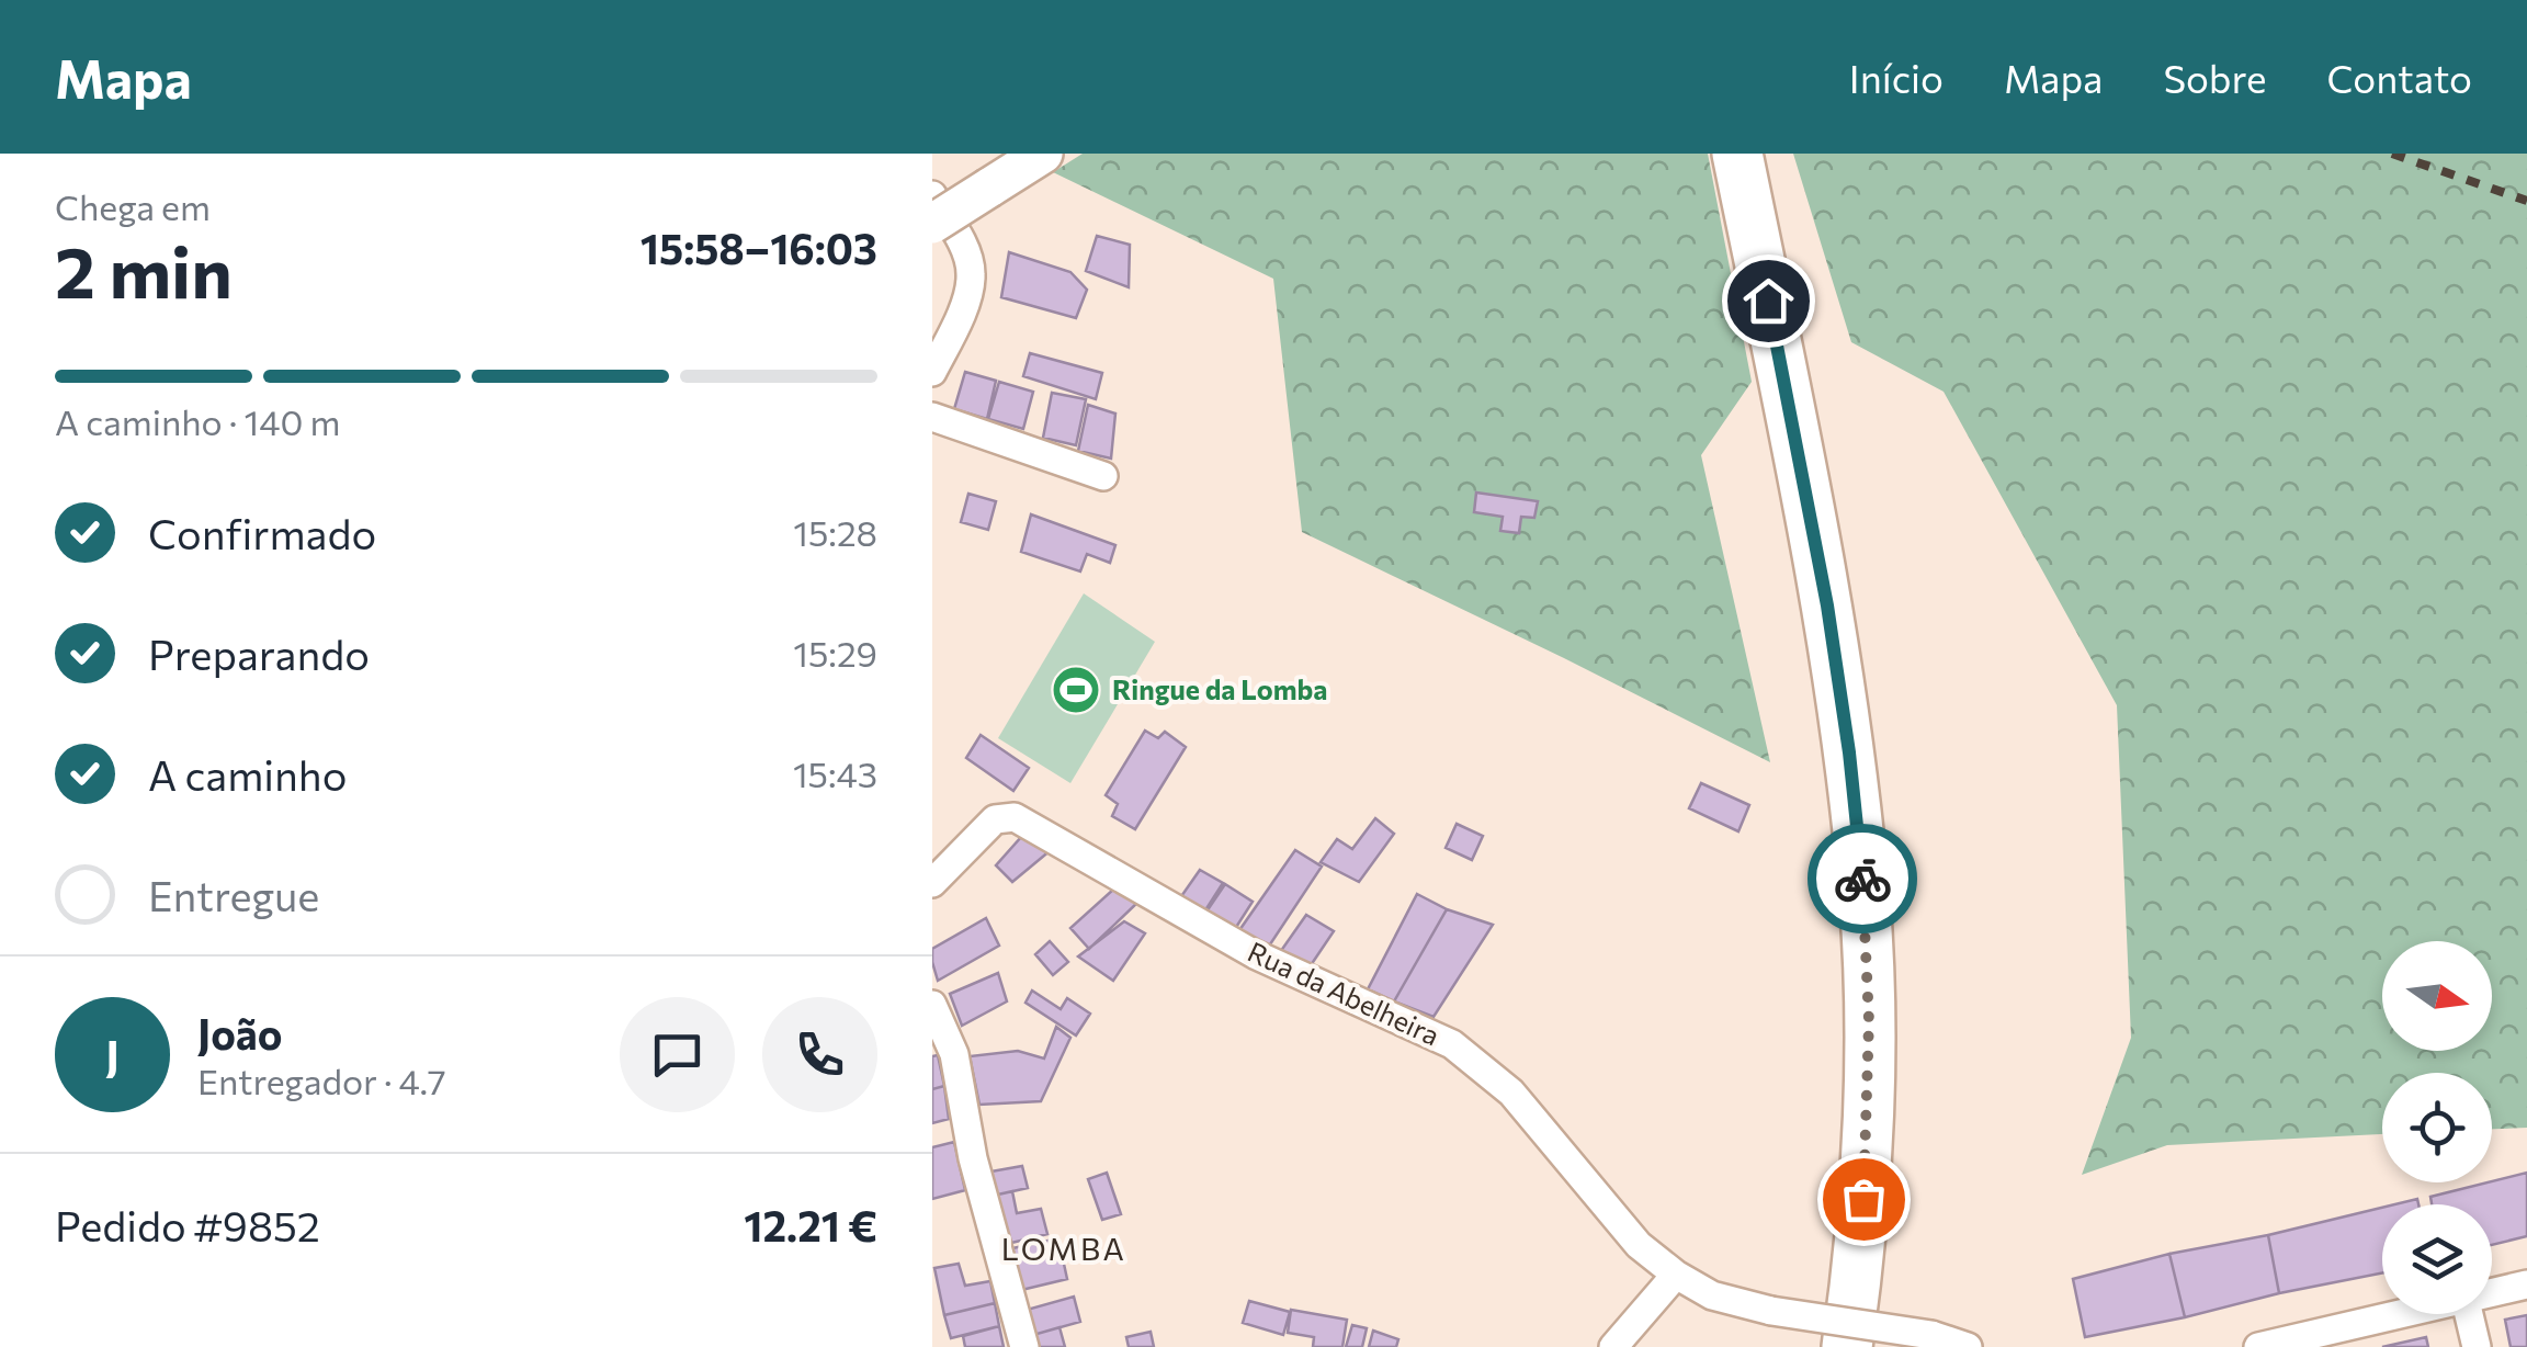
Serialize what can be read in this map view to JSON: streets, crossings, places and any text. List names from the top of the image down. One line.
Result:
{"streets":{"street":["Rua da Abelheira"]},"districts":["LOMBA"],"places":{"sports":["Ringue da Lomba"]},"north":"right","page":{"header":"Mapa","nav":["Início","Mapa","Sobre","Contato"],"heading":["2 min","Chega em","15:58–16:03"],"panel":["João","Entregador · 4.7","Pedido #9852","12.21 €"],"bar":"A caminho · 140 m","list":[["Confirmado","15:28"],["Preparando","15:29"],["A caminho","15:43"],"Entregue"],"round":"J"}}
